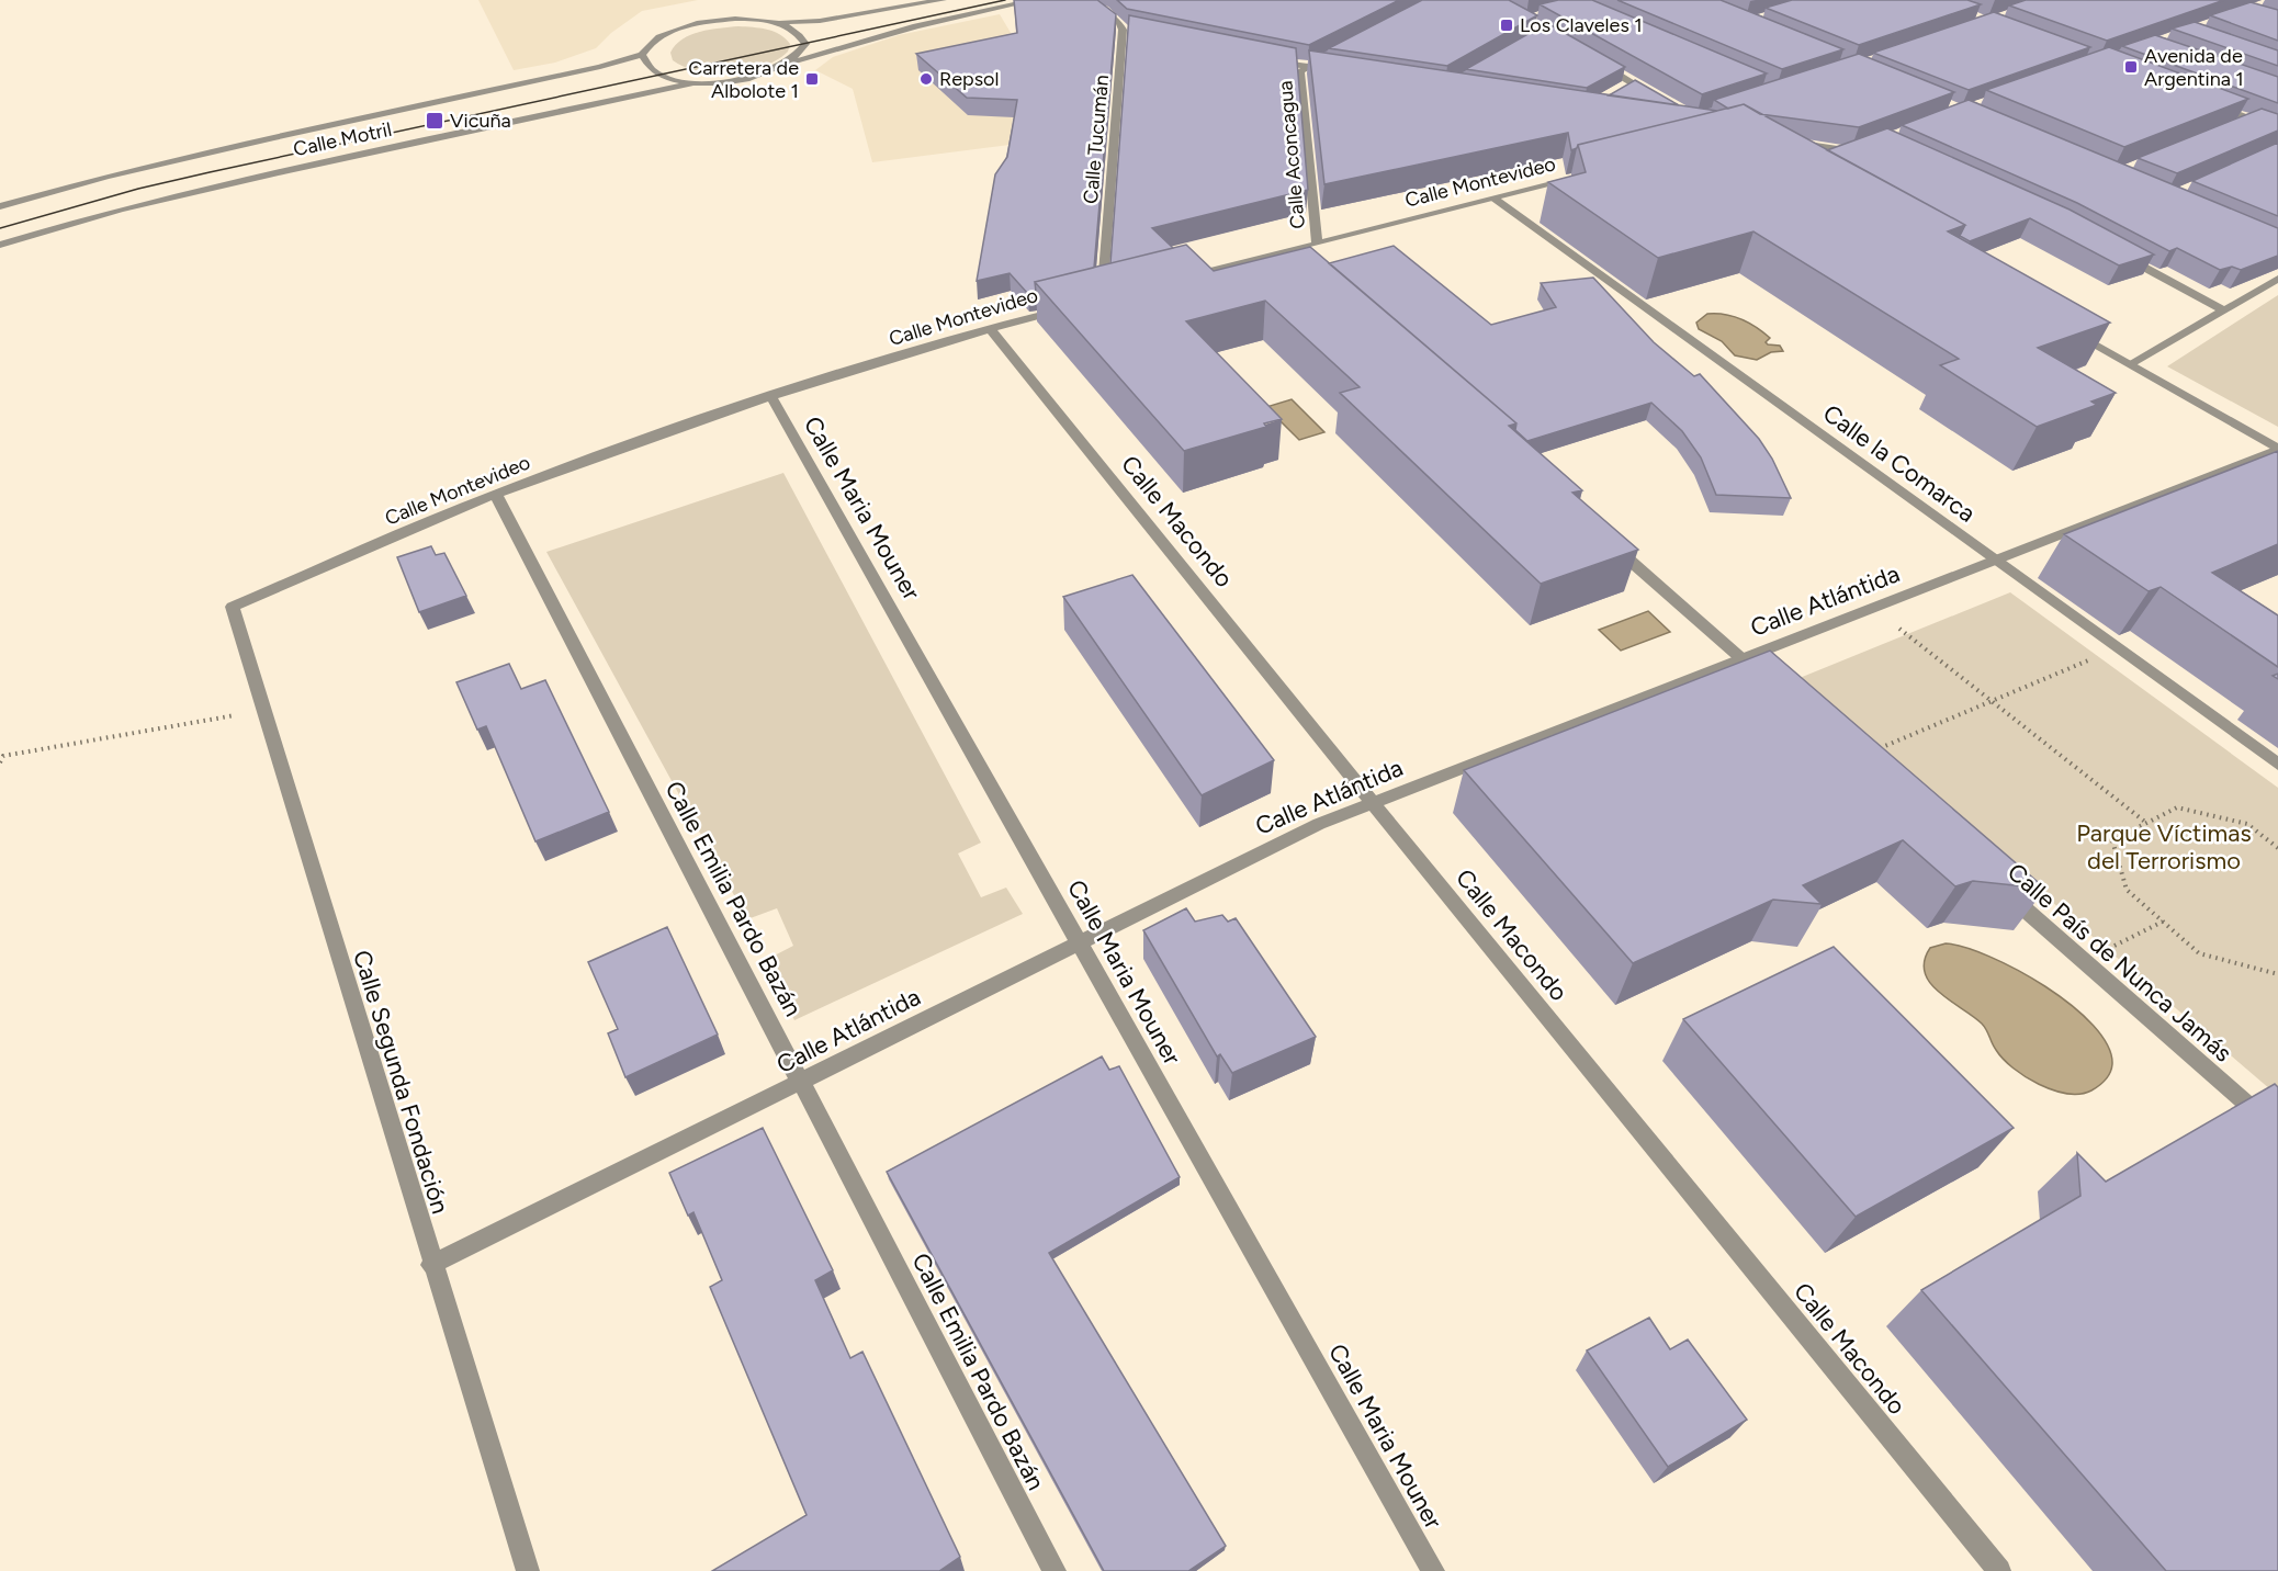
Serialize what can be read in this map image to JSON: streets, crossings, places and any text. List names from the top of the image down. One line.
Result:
{"streets":{"street":["Calle Motril","Calle Tucumán","Calle Aconcagua","Calle Montevideo","Calle la Comarca","Calle Maria Mouner","Calle Macondo","Calle Atlántida","Calle Emilia Pardo Bazán","Calle País de Nunca Jamás","Calle Segunda Fondación"]},"crossings":[["Calle Aconcagua","Calle Montevideo"],["Calle Montevideo","Calle la Comarca"],["Calle Montevideo","Calle Maria Mouner"],["Calle Montevideo","Calle Macondo"],["Calle Montevideo","Calle Emilia Pardo Bazán"],["Calle Montevideo","Calle Segunda Fondación"],["Calle la Comarca","Calle Atlántida"],["Calle Maria Mouner","Calle Atlántida"],["Calle Macondo","Calle Atlántida"],["Calle Atlántida","Calle Emilia Pardo Bazán"],["Calle Atlántida","Calle Segunda Fondación"]],"parks":["Parque Víctimas del Terrorismo"],"places":{"transit":["Los Claveles 1","Avenida de Argentina 1","Carretera de Albolote 1","Vicuña"],"other":["Repsol"]}}
